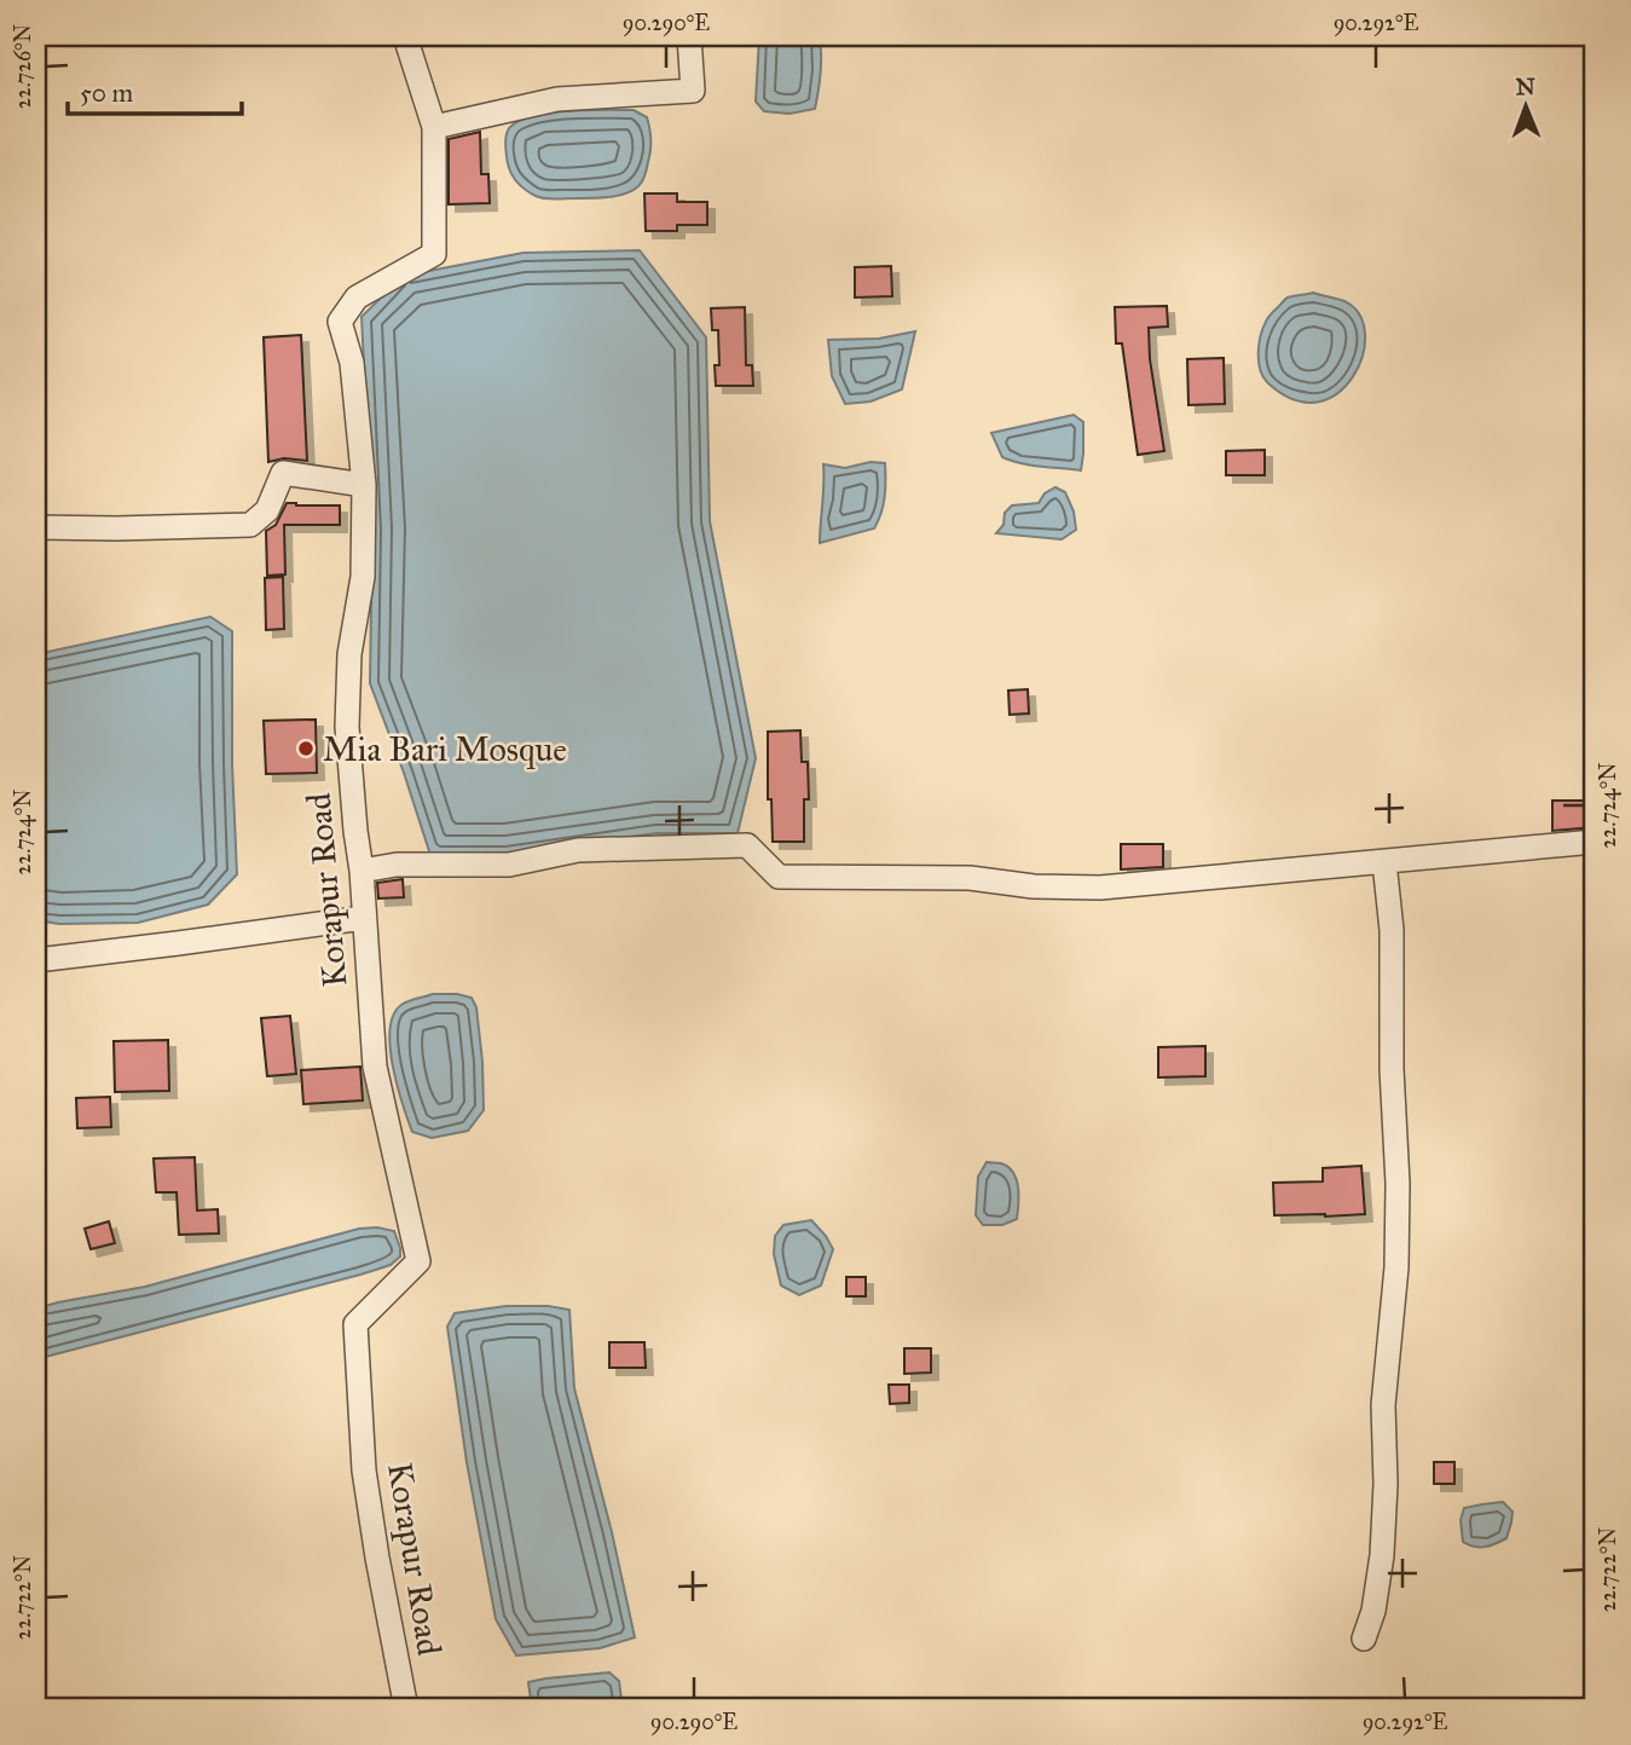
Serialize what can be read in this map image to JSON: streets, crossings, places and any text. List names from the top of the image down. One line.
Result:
{"streets":{"street":["Korapur Road"]},"places":["Mia Bari Mosque"],"scale_bar":"50 m","north":"top","coordinates":["90.290°E","90.292°E","22.726°N","22.724°N","22.722°N"]}
